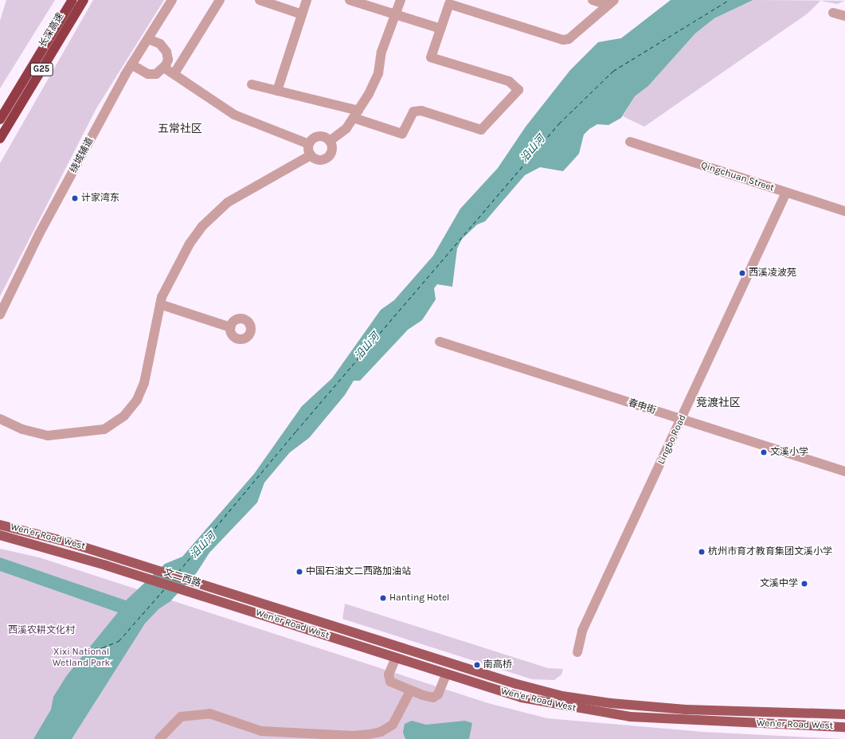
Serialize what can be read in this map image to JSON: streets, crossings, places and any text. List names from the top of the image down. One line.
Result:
{"streets":{"highway":["长深高速","G25"],"main road":["Wen'er Road West","文二西路"],"street":["绕城辅道","Qingchuan Street","春申街","Lingbo Road"]},"crossings":[["Qingchuan Street","Lingbo Road"],["春申街","Lingbo Road"],["Wen'er Road West","文二西路"]],"districts":["五常社区","竞渡社区"],"water":["沿山河"],"parks":["西溪农耕文化村","Xixi National Wetland Park"],"places":["计家湾东","西溪凌波苑","文溪小学","杭州市育才教育集团文溪小学","中国石油文二西路加油站","文溪中学","Hanting Hotel","南高桥"]}
